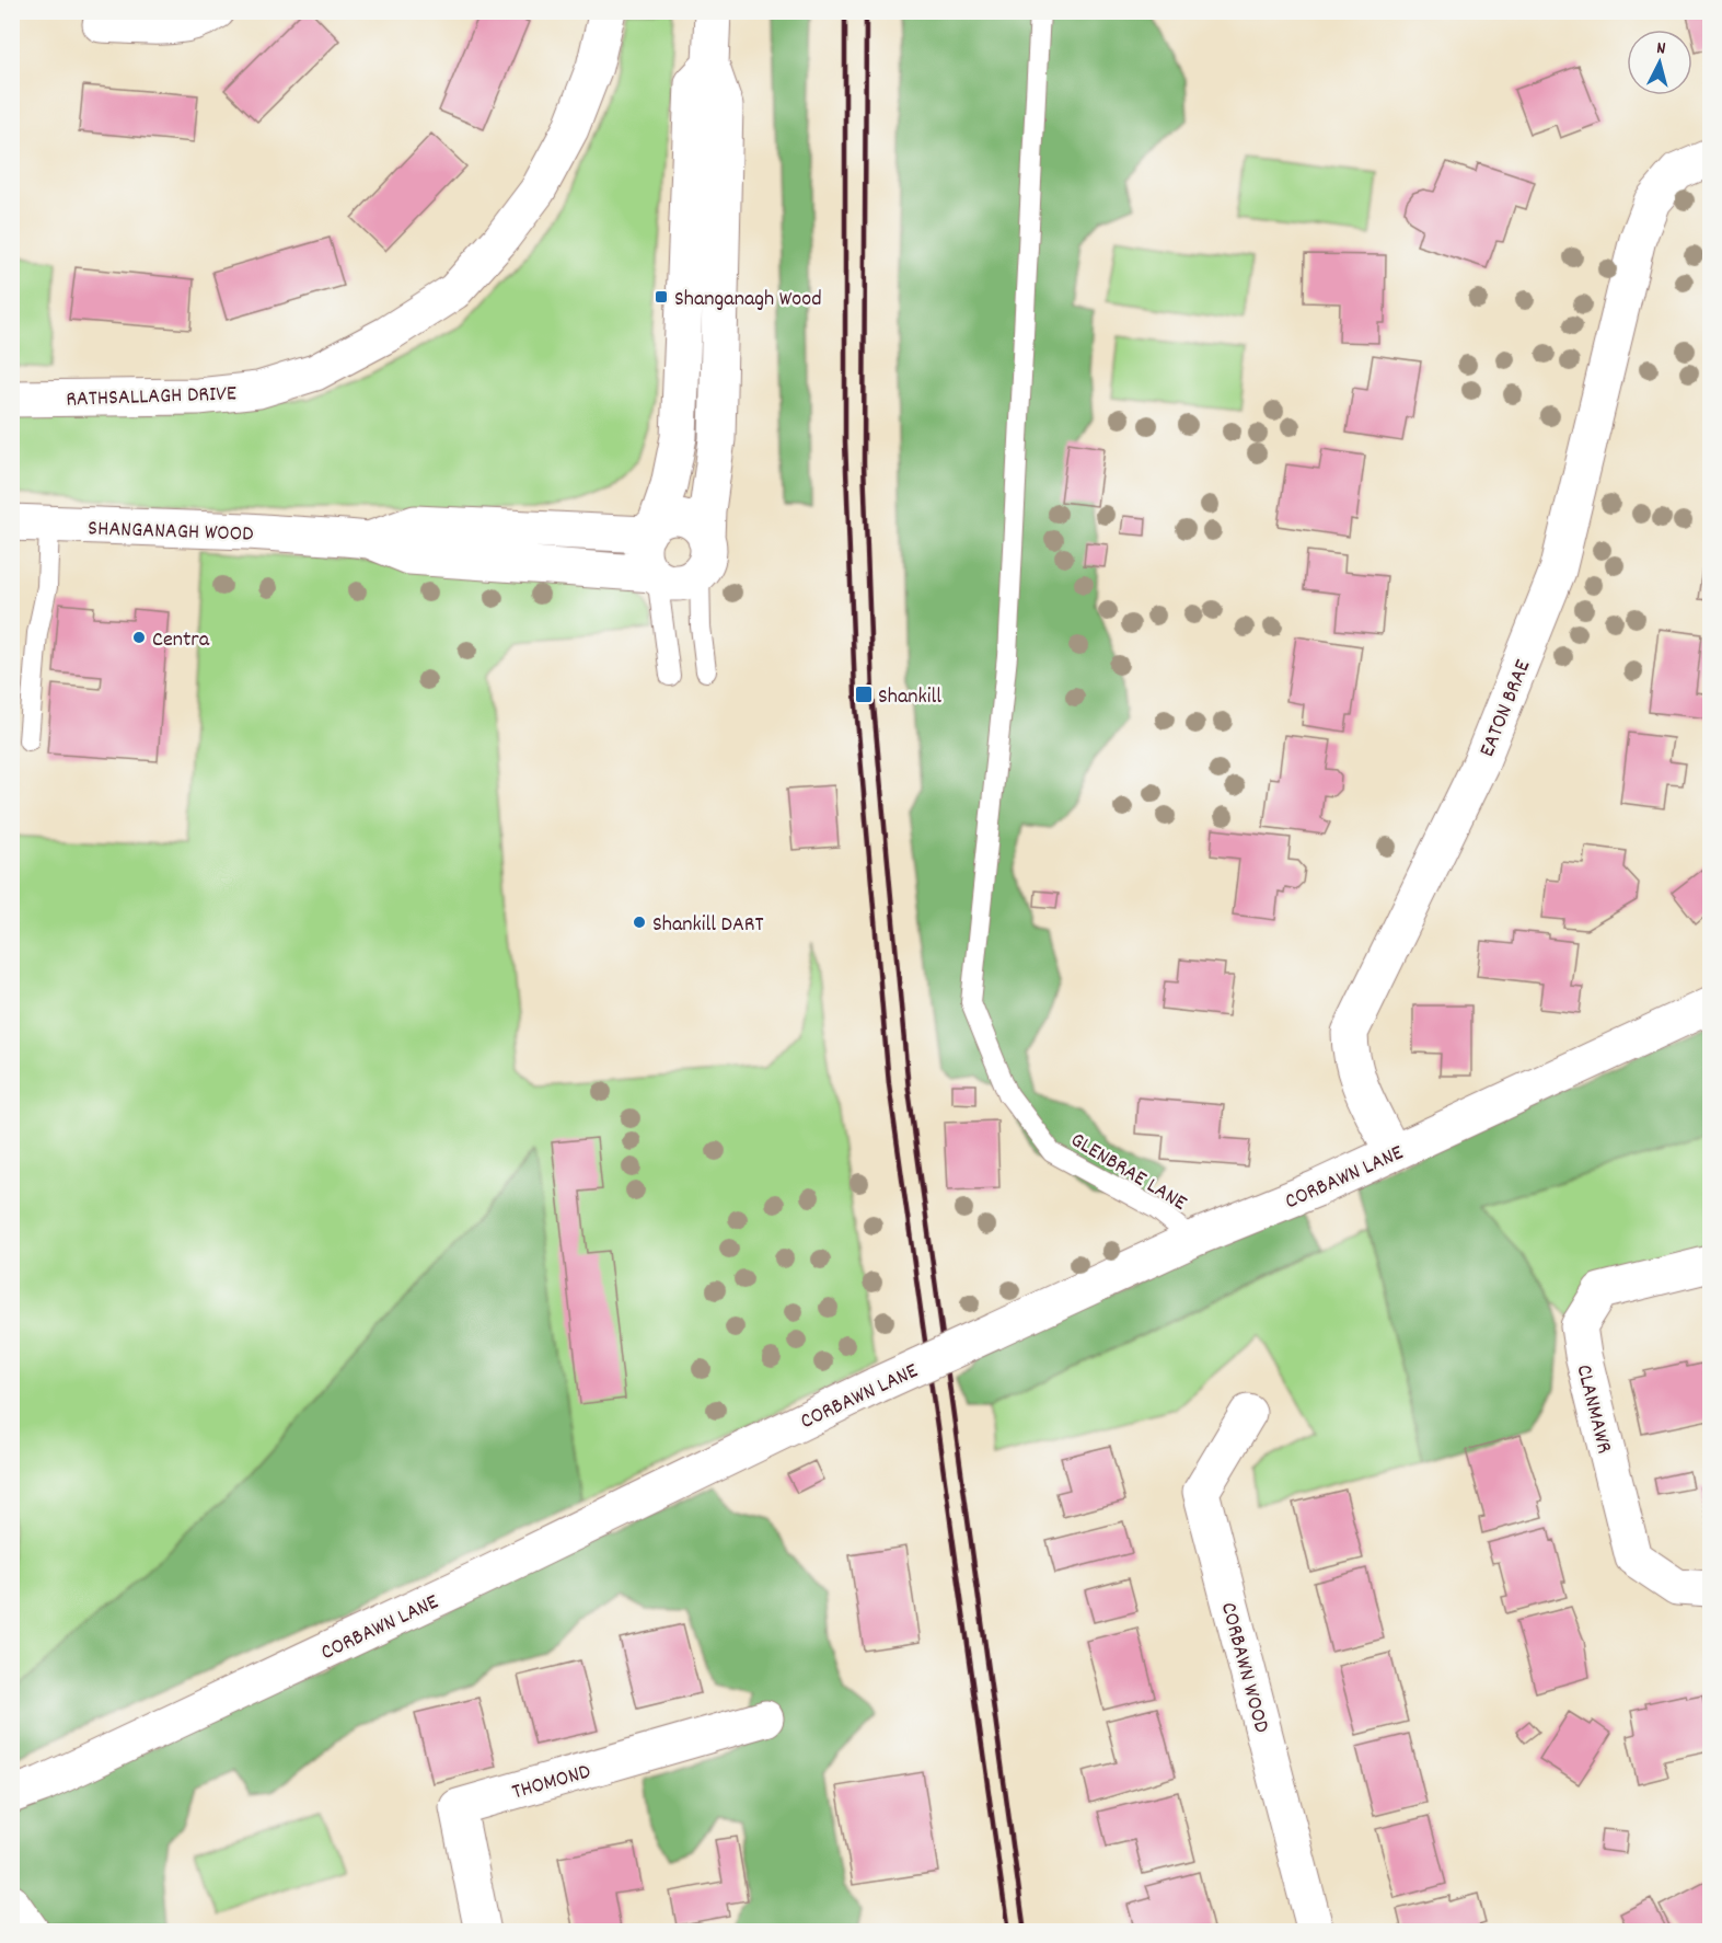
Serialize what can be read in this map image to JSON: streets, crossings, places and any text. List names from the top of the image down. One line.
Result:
{"streets":{"street":["RATHSALLAGH DRIVE","SHANGANAGH WOOD","EATON BRAE","CORBAWN LANE","CLANMAWR","CORBAWN WOOD","THOMOND"],"lane":["GLENBRAE LANE"]},"crossings":[["EATON BRAE","CORBAWN LANE"],["GLENBRAE LANE","CORBAWN LANE"]],"places":{"transit":["Shanganagh Wood","Shankill"],"other":["Centra","Shankill DART"]},"north":"top"}
